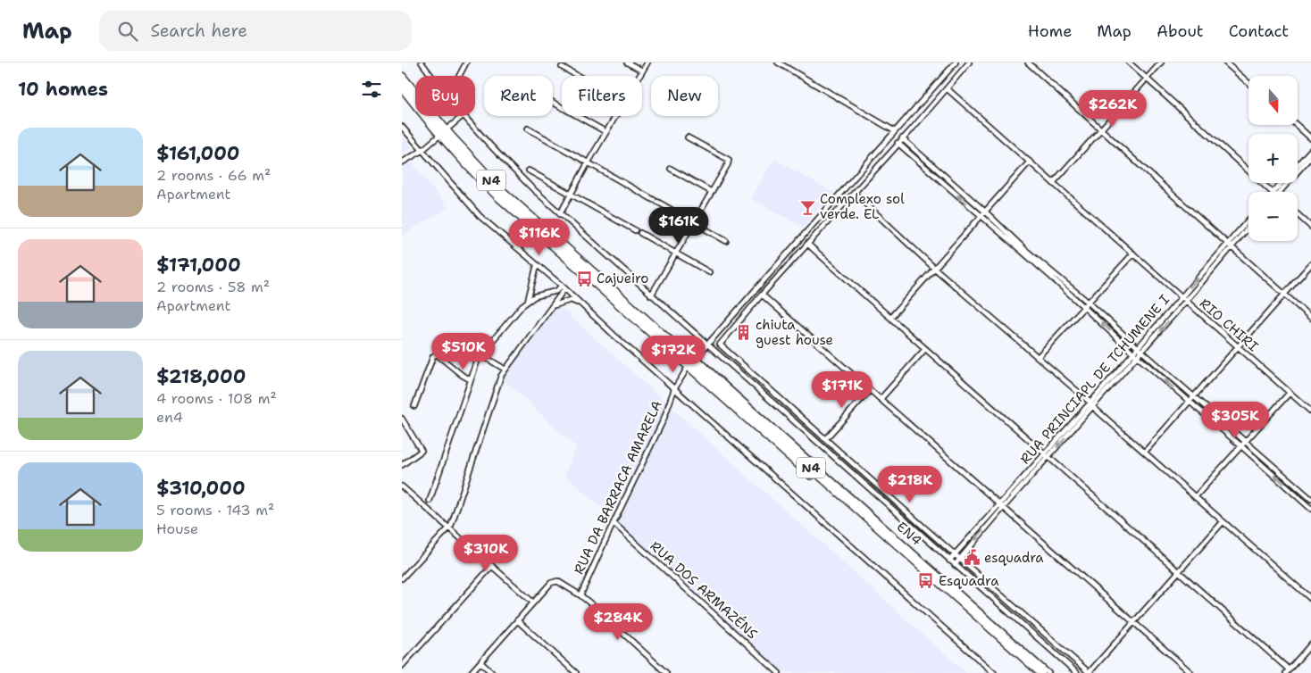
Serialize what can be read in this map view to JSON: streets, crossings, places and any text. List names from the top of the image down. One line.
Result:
{"streets":{"highway":["N4"],"street":["RIO CHIRI","RUA PRINCIAPL DE TCHUMENE I","RUA DA BARRACA AMARELA","EN4","RUA DOS ARMAZÉNS"]},"crossings":[["N4","RUA DA BARRACA AMARELA"],["N4","EN4"],["RIO CHIRI","RUA PRINCIAPL DE TCHUMENE I"],["RUA DA BARRACA AMARELA","EN4"],["RUA DA BARRACA AMARELA","RUA DOS ARMAZÉNS"]],"places":{"bar":["Complexo sol verde. EL"],"bus stop":["Cajueiro","Esquadra"],"building":["chiuta guest house"],"public building":["esquadra"]},"north":"bottom","page":{"header":"Map","search":"Search here","nav":["Home","Map","About","Contact"],"heading":"10 homes","map_buttons":["+","−"],"chip":["Buy","Rent","Filters","New"],"price":["$262K","$161K","$116K","$510K","$172K","$171K","$305K","$218K","$310K","$284K"],"list":[{"name":"$161,000","note":"2 rooms · 66 m² · Apartment"},{"name":"$171,000","note":"2 rooms · 58 m² · Apartment"},{"name":"$218,000","note":"4 rooms · 108 m² · en4"},{"name":"$310,000","note":"5 rooms · 143 m² · House"}]}}
